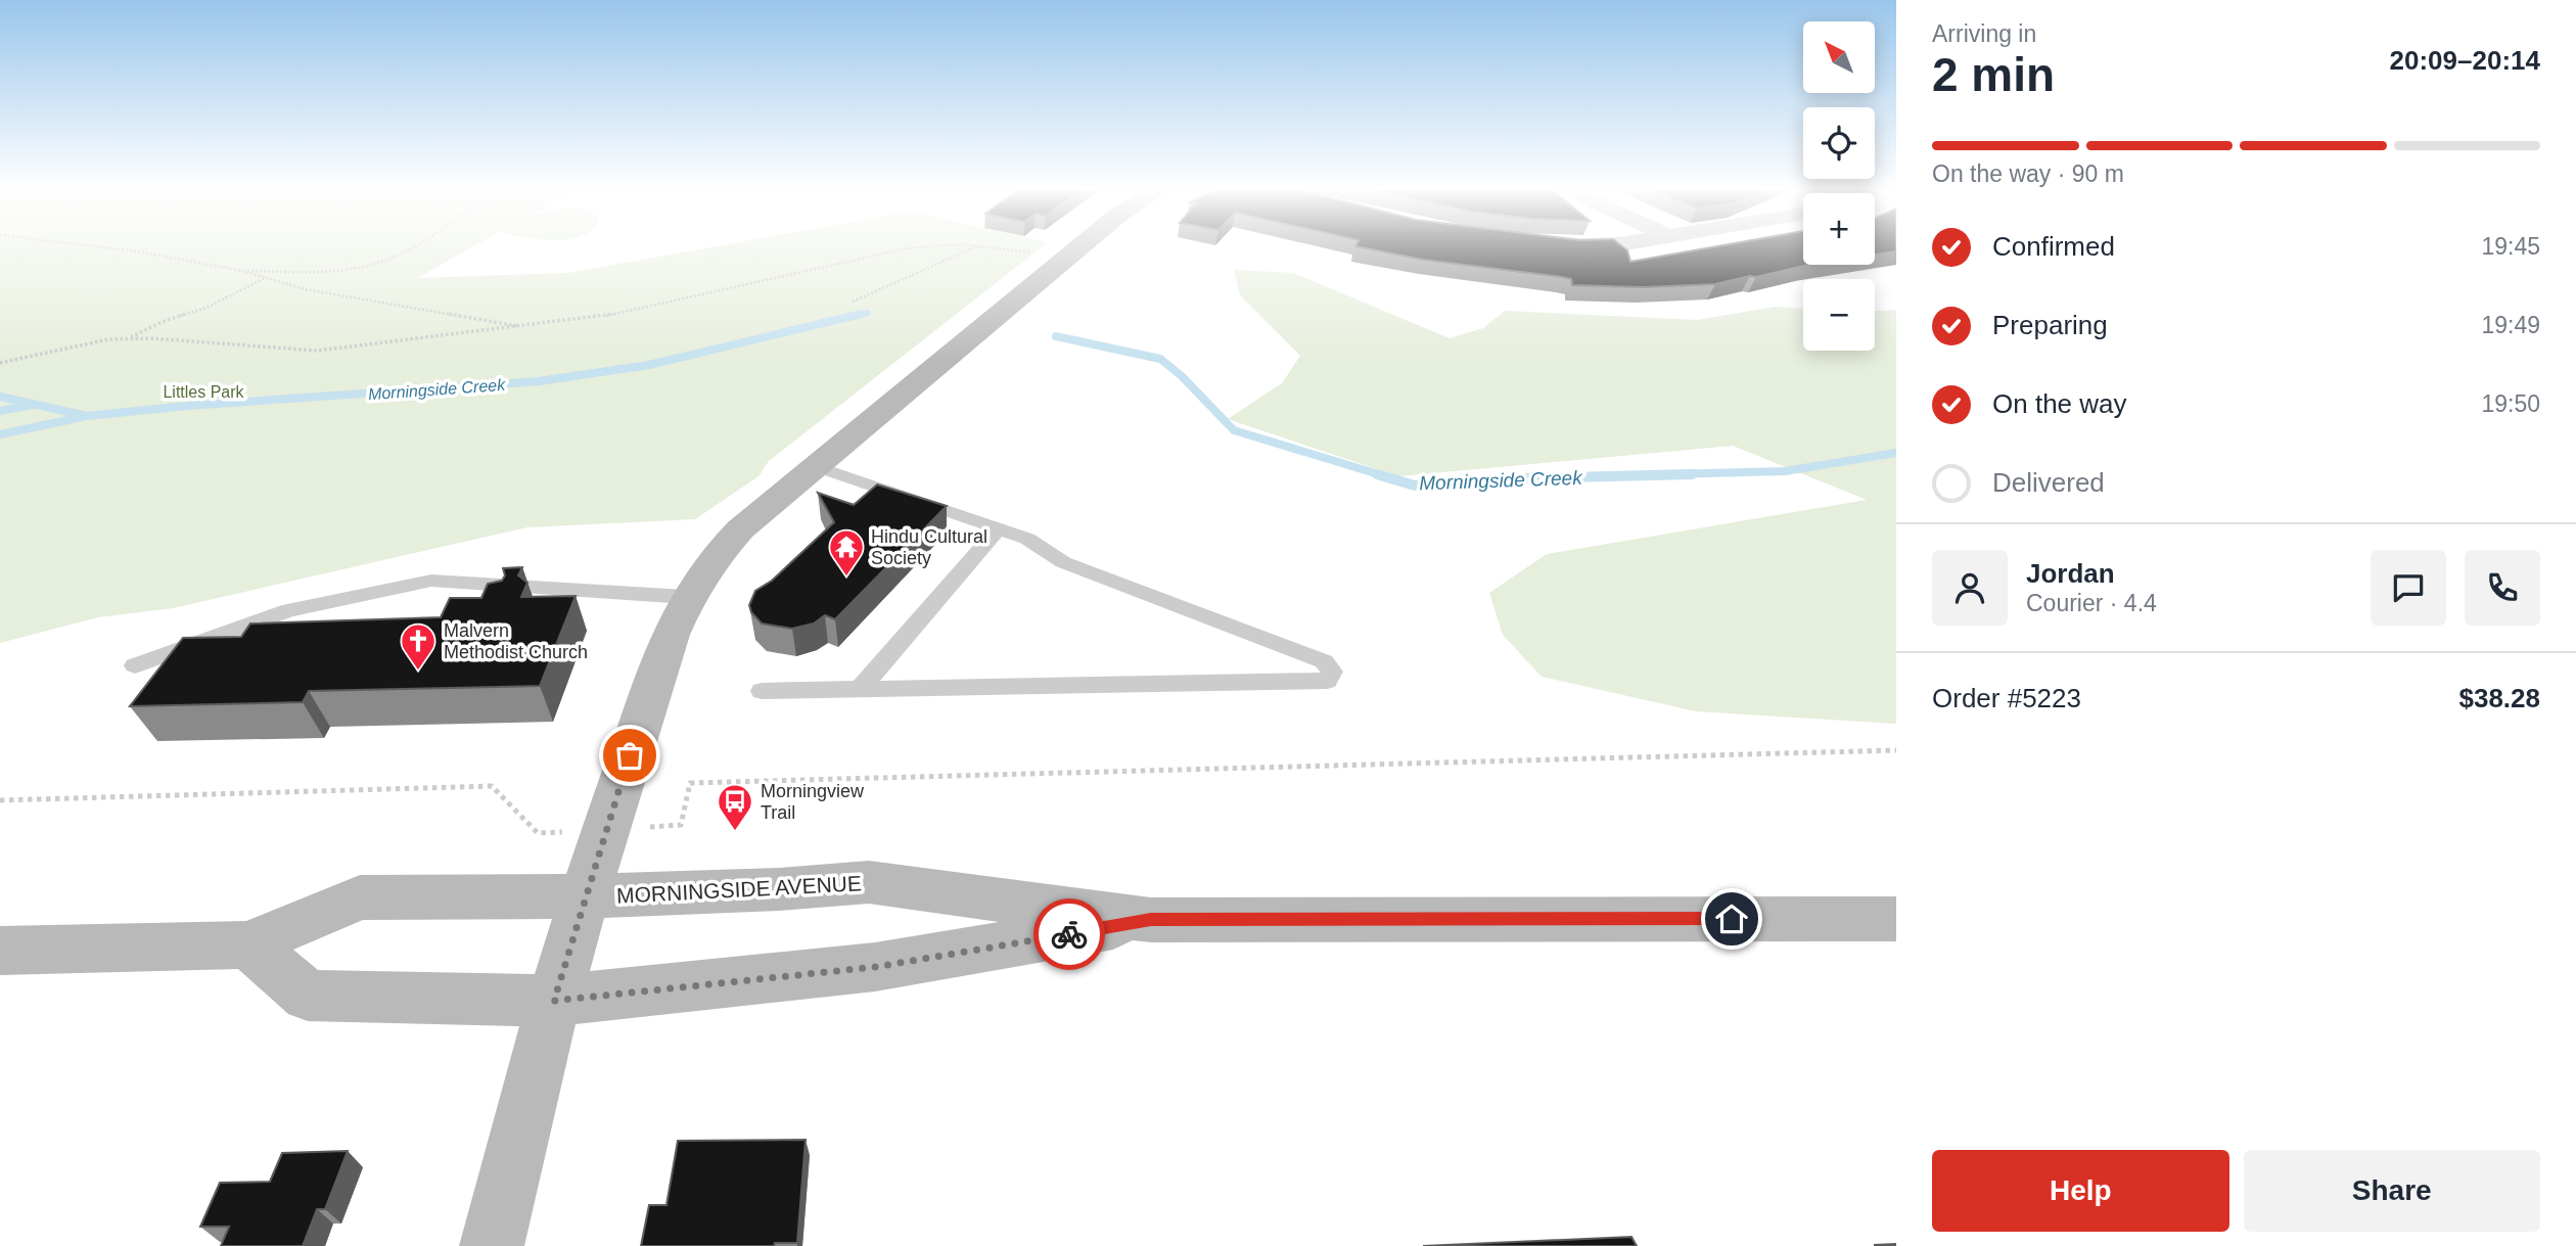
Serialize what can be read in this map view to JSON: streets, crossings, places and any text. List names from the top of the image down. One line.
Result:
{"streets":{"main road":["MORNINGSIDE AVENUE"]},"water":["Morningside Creek"],"parks":["Littles Park"],"places":{"temple":["Hindu Cultural Society"],"church":["Malvern Methodist Church"],"bus stop":["Morningview Trail"]},"north":"top left","page":{"heading":["2 min","Arriving in","20:09–20:14"],"panel":["Jordan","Courier · 4.4","Order #5223","$38.28"],"map_buttons":["+","−"],"bar":"On the way · 90 m","list":[["Confirmed","19:45"],["Preparing","19:49"],["On the way","19:50"],"Delivered"],"buttons":["Help","Share"]}}
